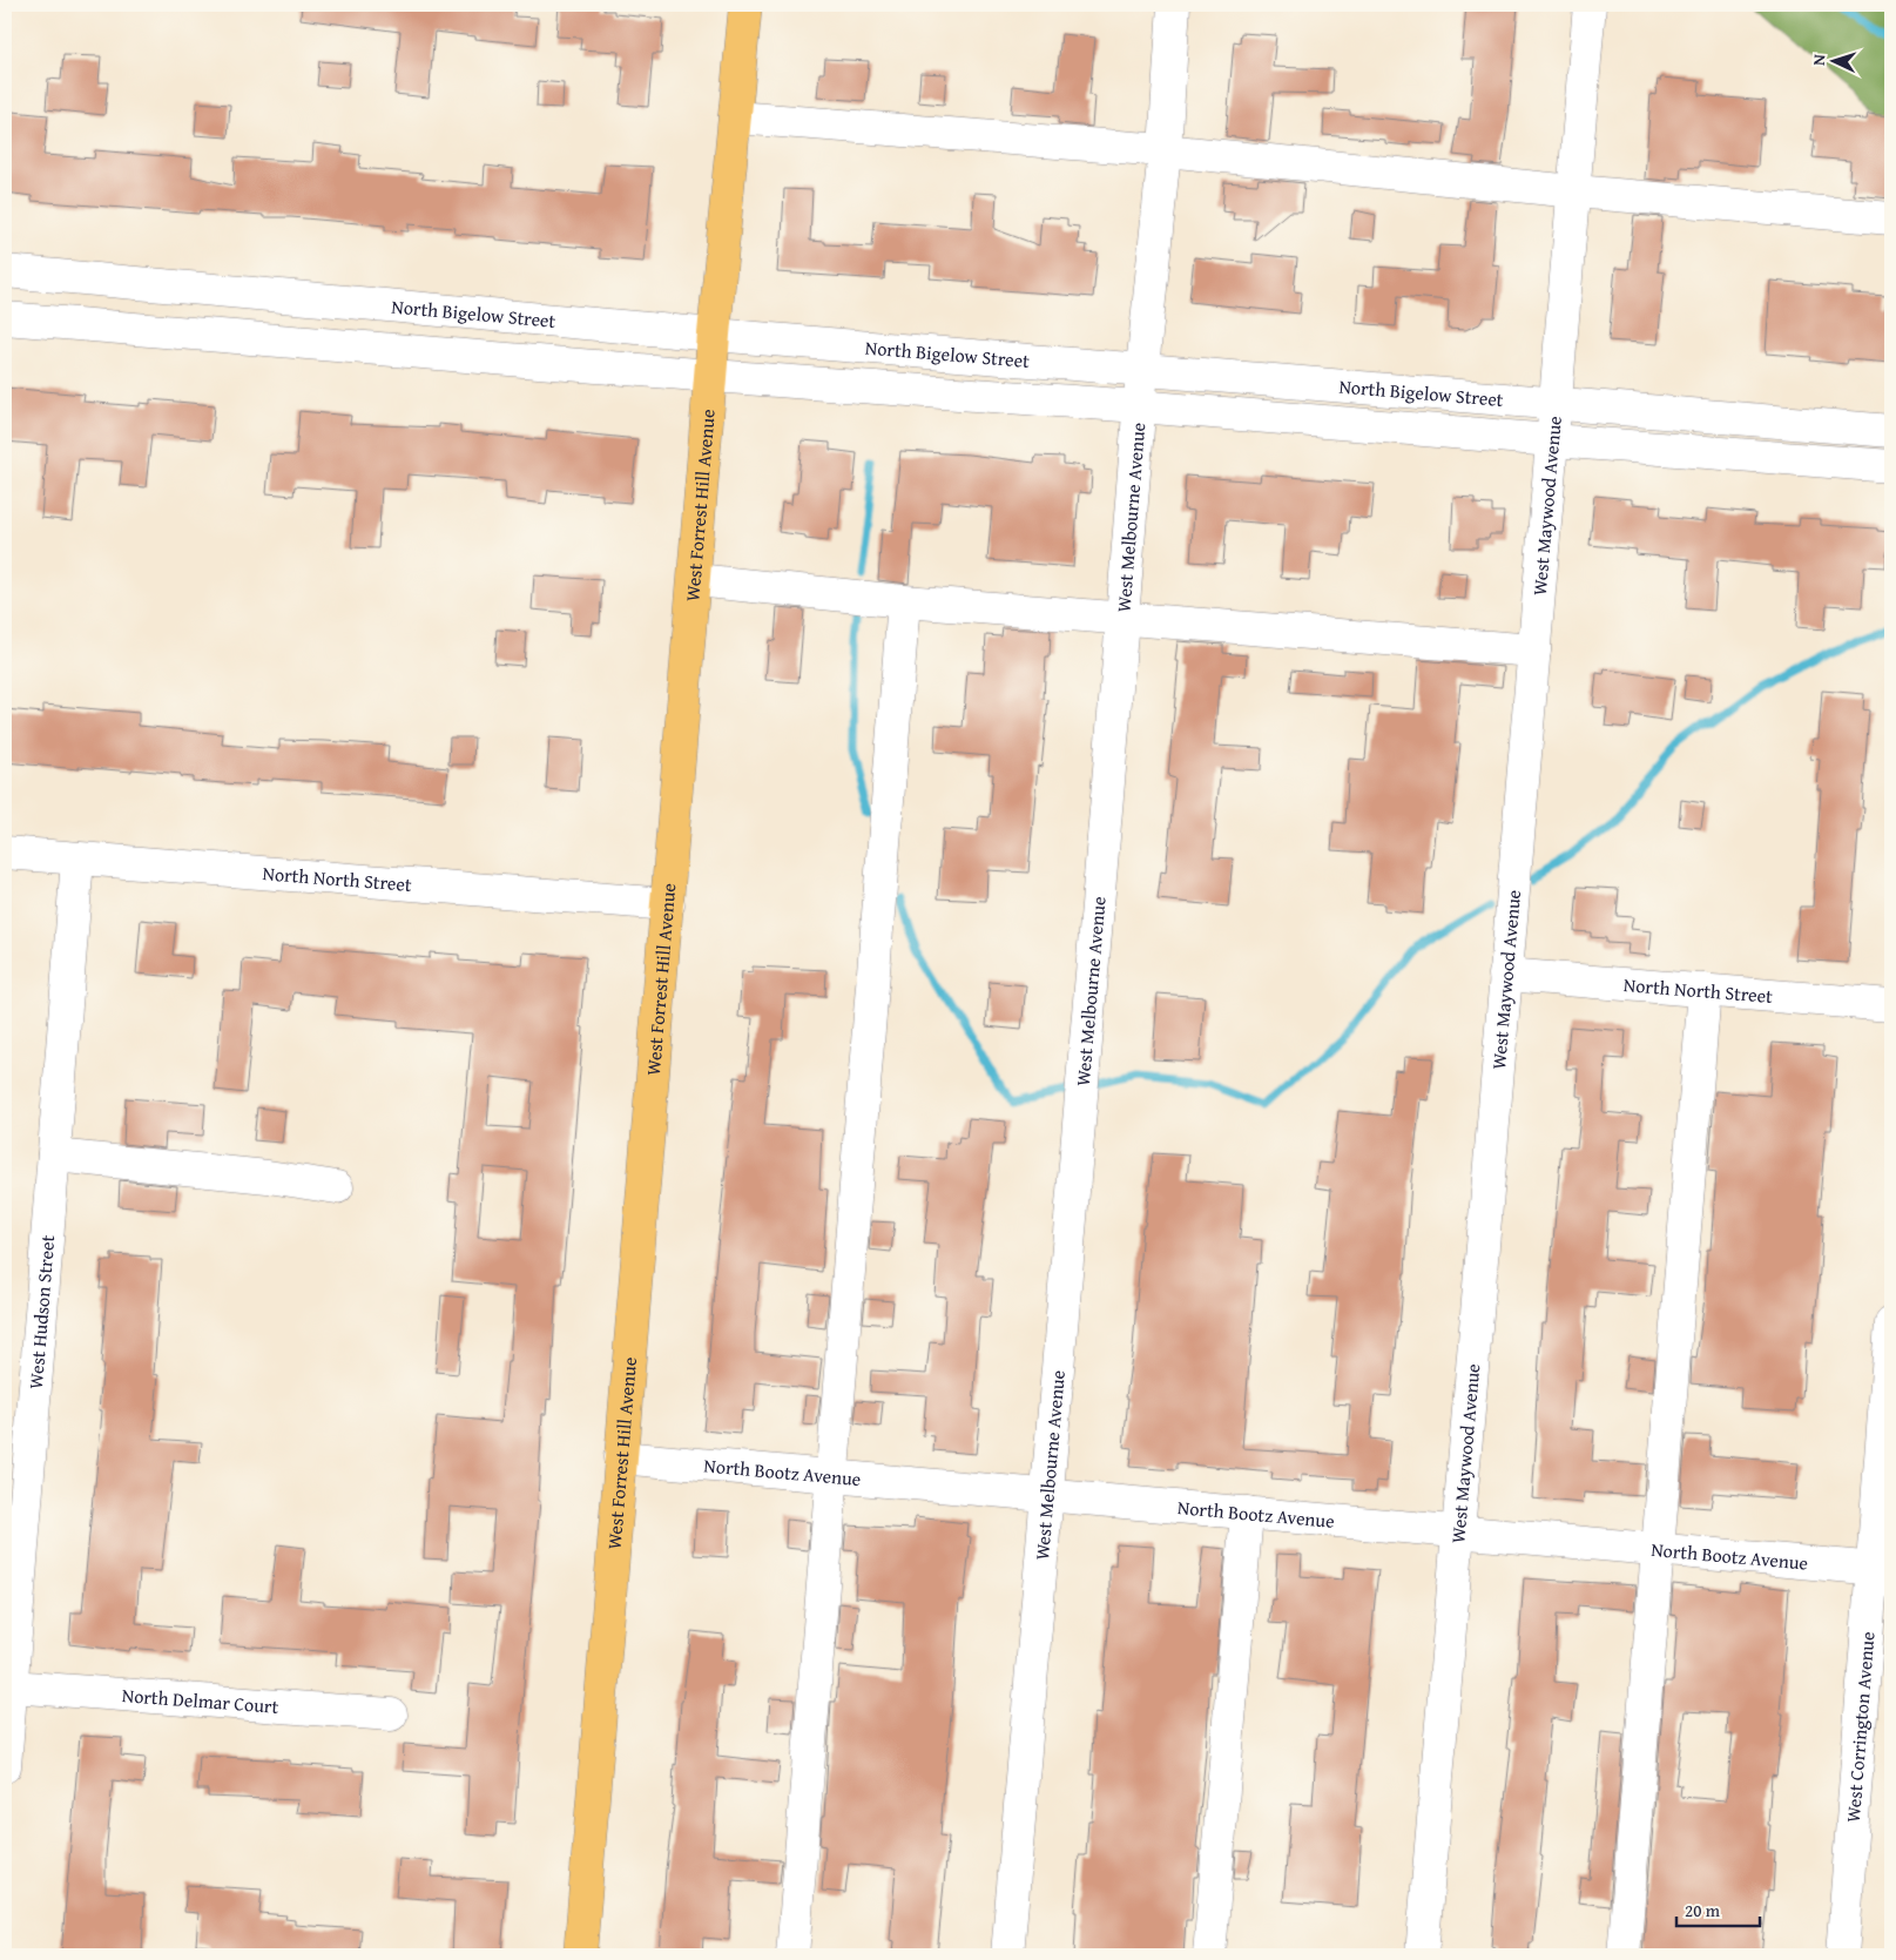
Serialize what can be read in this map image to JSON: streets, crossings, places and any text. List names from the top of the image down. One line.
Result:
{"streets":{"main road":["West Forrest Hill Avenue"],"street":["North Bigelow Street","West Maywood Avenue","West Melbourne Avenue","North North Street","West Hudson Street","North Bootz Avenue","North Delmar Court","West Corrington Avenue"]},"crossings":[["North Bigelow Street","West Forrest Hill Avenue"],["North Bigelow Street","West Maywood Avenue"],["North Bigelow Street","West Melbourne Avenue"],["West Forrest Hill Avenue","North North Street"],["West Forrest Hill Avenue","North Bootz Avenue"],["West Maywood Avenue","North North Street"],["West Maywood Avenue","North Bootz Avenue"],["West Melbourne Avenue","North Bootz Avenue"],["North North Street","West Hudson Street"],["West Hudson Street","North Delmar Court"],["North Bootz Avenue","West Corrington Avenue"]],"scale_bar":"20 m","north":"left"}
